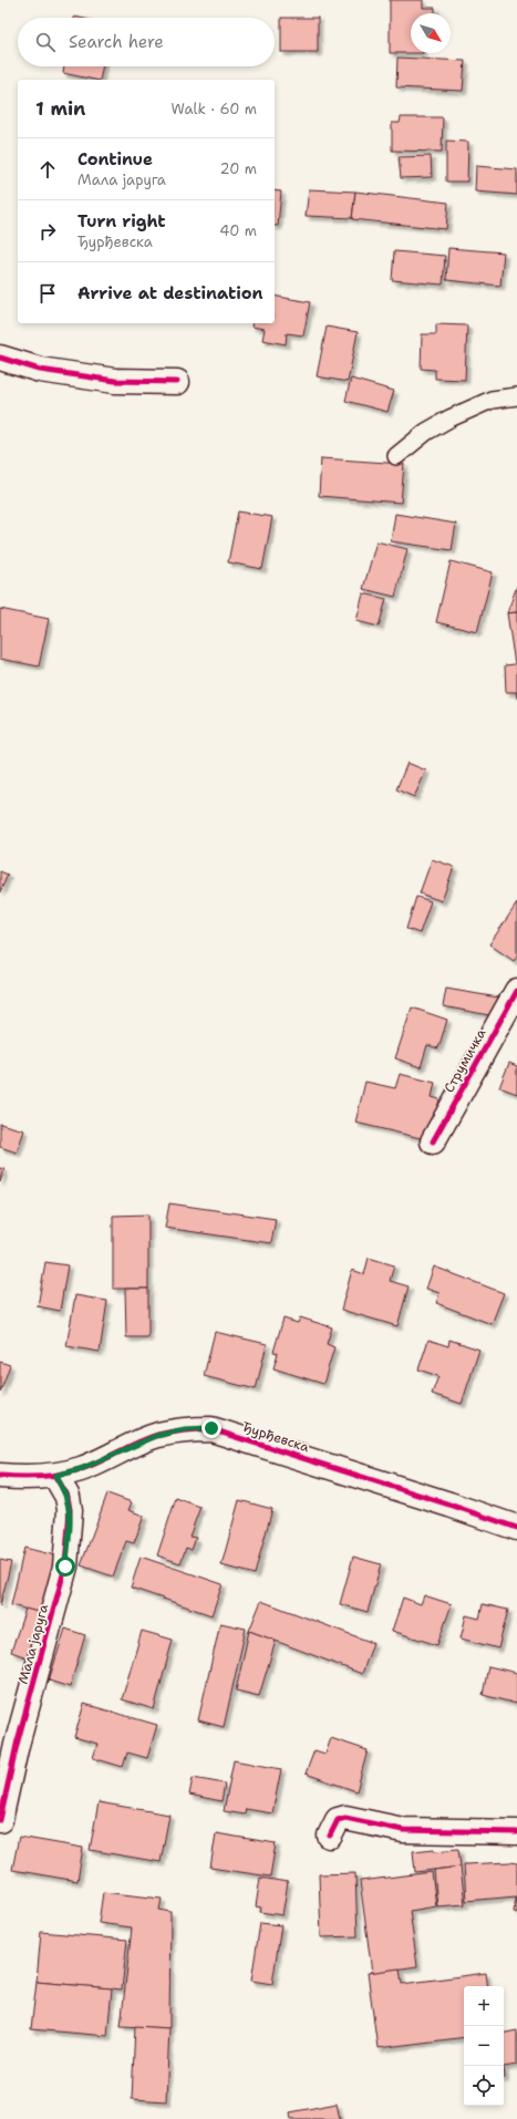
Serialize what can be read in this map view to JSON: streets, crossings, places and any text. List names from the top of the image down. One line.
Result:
{"streets":{"street":["Струмичка","Ђурђевска","Мала јаруга"]},"crossings":[["Ђурђевска","Мала јаруга"]],"north":"bottom right","page":{"search":"Search here","heading":["1 min","Walk · 60 m"],"list":[["Continue","Мала јаруга","20 m"],["Turn right","Ђурђевска","40 m"],"Arrive at destination"],"map_buttons":["+","−"]}}
